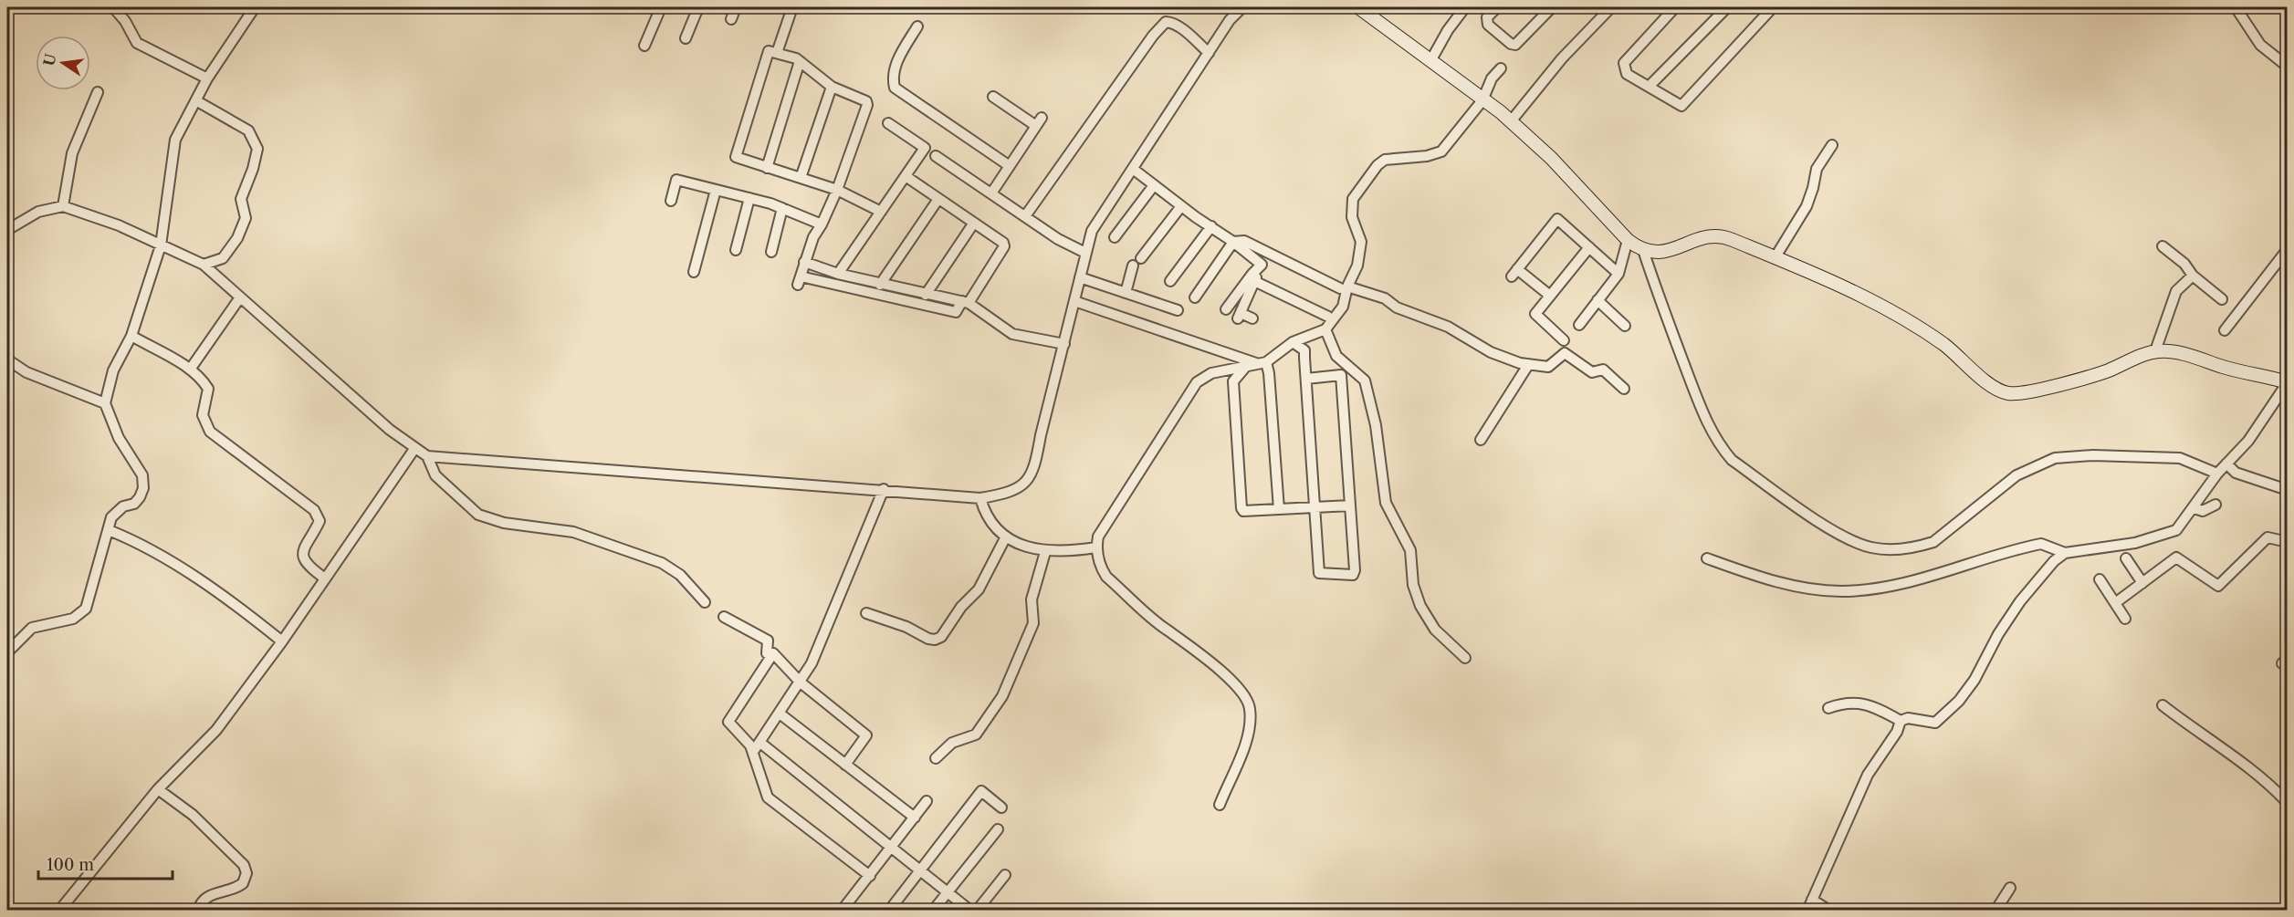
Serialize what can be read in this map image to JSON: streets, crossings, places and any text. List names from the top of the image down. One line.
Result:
{"scale_bar":"100 m","north":"left"}
